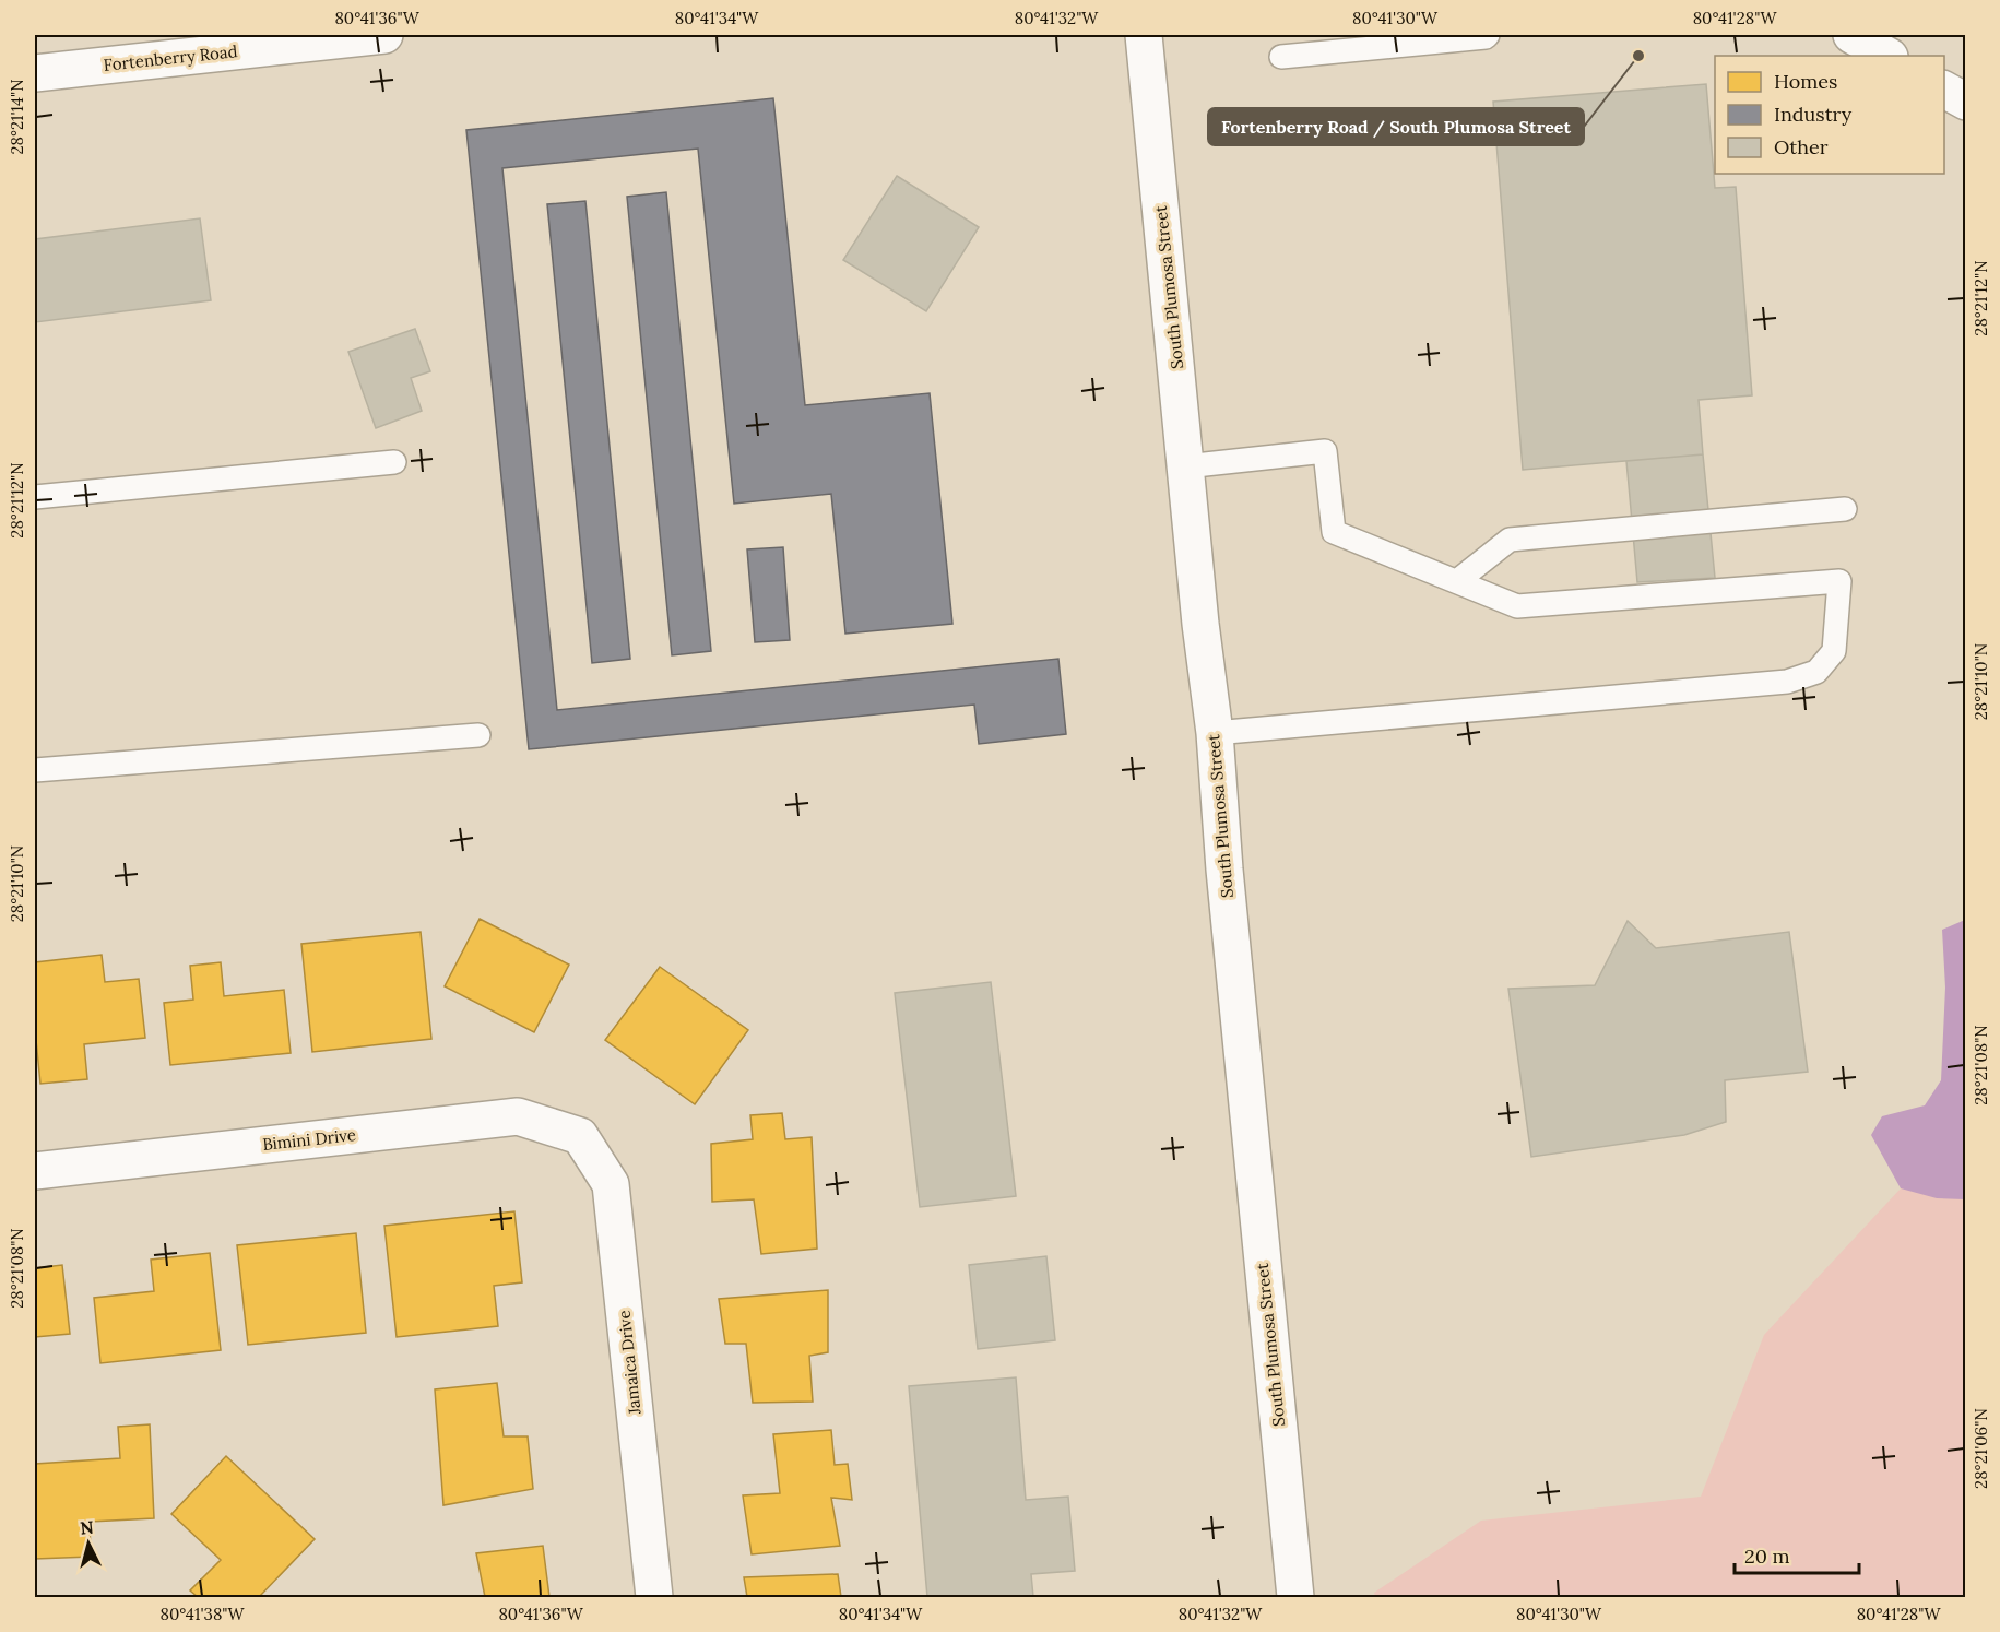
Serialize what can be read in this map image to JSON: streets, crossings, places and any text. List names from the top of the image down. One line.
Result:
{"streets":{"street":["Fortenberry Road","South Plumosa Street","Bimini Drive","Jamaica Drive"]},"crossings":[["Bimini Drive","Jamaica Drive"]],"places":["Fortenberry Road / South Plumosa Street"],"legend":["Homes","Industry","Other"],"scale_bar":"20 m","north":"top","coordinates":["80°41'36\"W","80°41'34\"W","80°41'32\"W","80°41'30\"W","80°41'28\"W","28°21'14\"N","28°21'12\"N","28°21'10\"N","28°21'08\"N","28°21'06\"N","80°41'38\"W"]}
